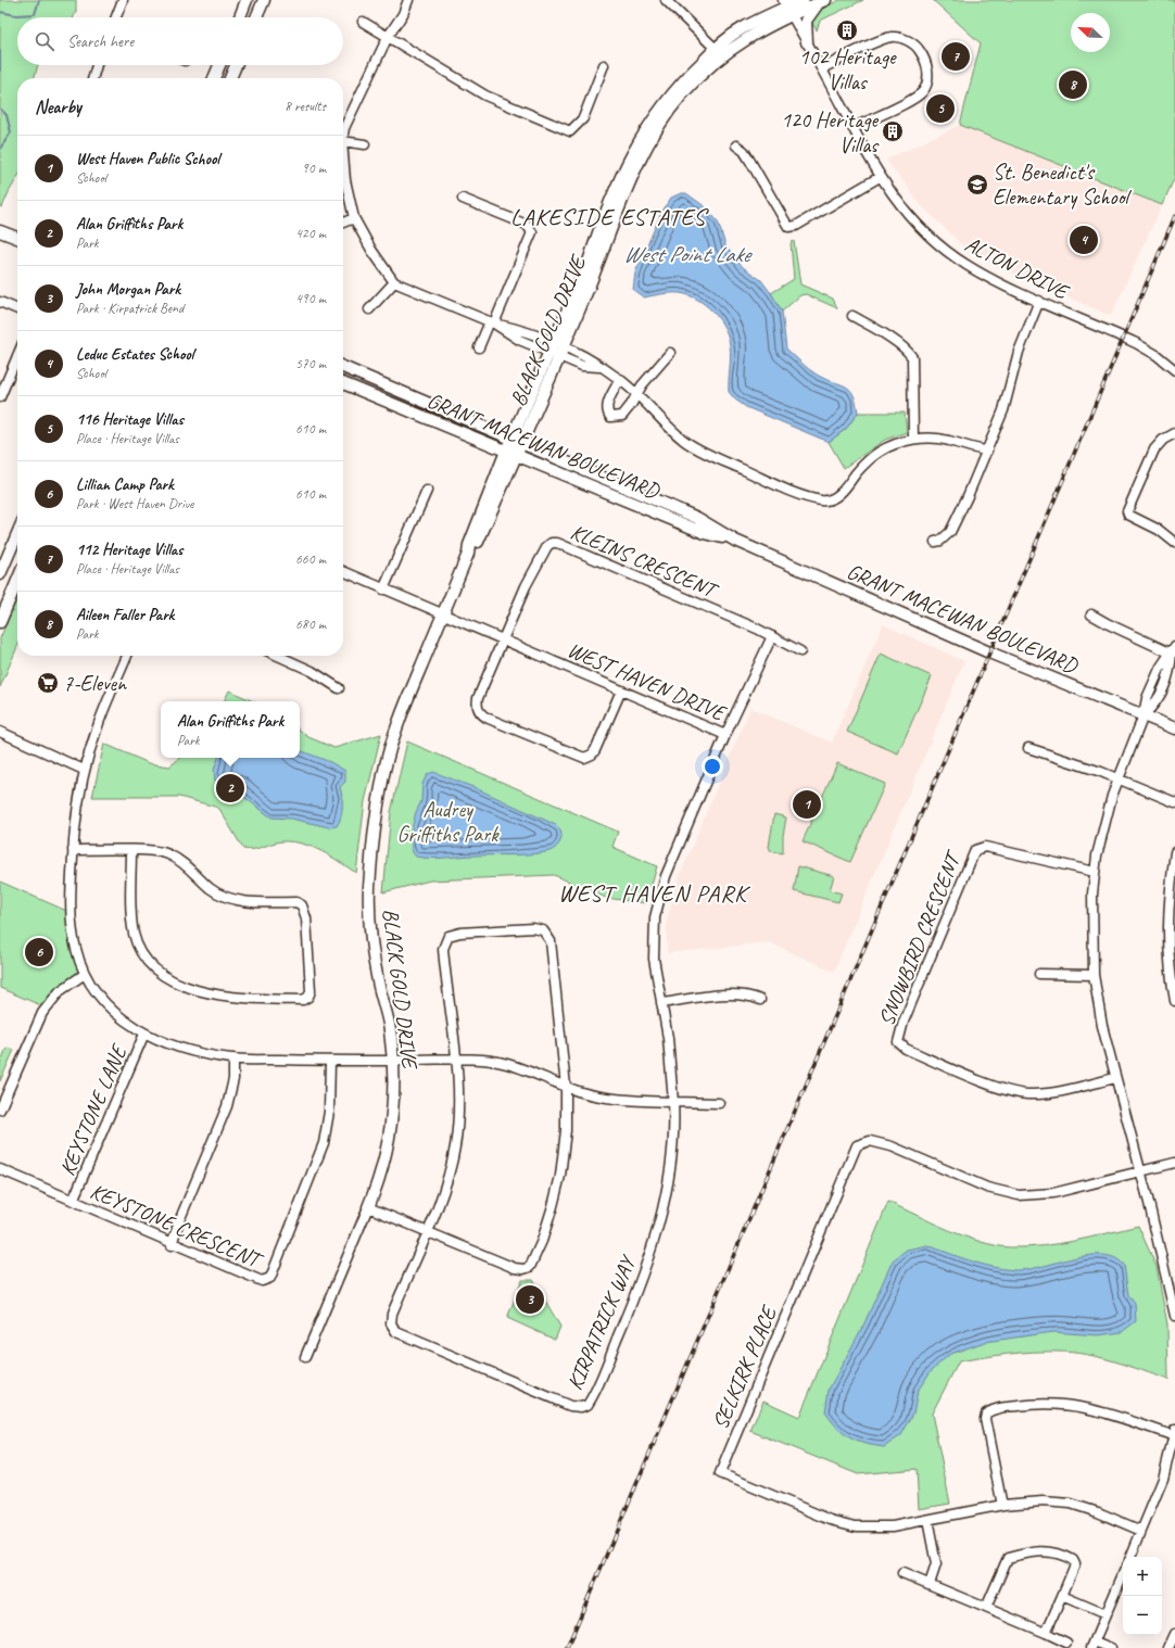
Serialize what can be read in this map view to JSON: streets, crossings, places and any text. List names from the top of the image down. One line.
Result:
{"streets":{"main road":["BLACK GOLD DRIVE","GRANT MACEWAN BOULEVARD"],"street":["ALTON DRIVE","KLEINS CRESCENT","WEST HAVEN DRIVE","SNOWBIRD CRESCENT","KEYSTONE LANE","KEYSTONE CRESCENT","KIRPATRICK WAY","SELKIRK PLACE"]},"crossings":[["ALTON DRIVE","BLACK GOLD DRIVE"],["BLACK GOLD DRIVE","GRANT MACEWAN BOULEVARD"],["BLACK GOLD DRIVE","WEST HAVEN DRIVE"],["KLEINS CRESCENT","WEST HAVEN DRIVE"],["WEST HAVEN DRIVE","KIRPATRICK WAY"],["KEYSTONE LANE","KEYSTONE CRESCENT"]],"districts":["LAKESIDE ESTATES","WEST HAVEN PARK"],"water":["West Point Lake"],"parks":["Audrey Griffiths Park"],"places":{"building":["102 Heritage Villas","120 Heritage Villas"],"school or university":["St. Benedict's Elementary School"],"supermarket":["7-Eleven"]},"north":"top left","page":{"search":"Search here","pins":["7","8","5","4","2","1","6","3"],"heading":["Nearby","8 results"],"list":[{"mark":"1","name":"West Haven Public School","note":"School","value":"90 m"},{"mark":"2","name":"Alan Griffiths Park","note":"Park","value":"420 m"},{"mark":"3","name":"John Morgan Park","note":"Park · Kirpatrick Bend","value":"490 m"},{"mark":"4","name":"Leduc Estates School","note":"School","value":"570 m"},{"mark":"5","name":"116 Heritage Villas","note":"Place · Heritage Villas","value":"610 m"},{"mark":"6","name":"Lillian Camp Park","note":"Park · West Haven Drive","value":"610 m"},{"mark":"7","name":"112 Heritage Villas","note":"Place · Heritage Villas","value":"660 m"},{"mark":"8","name":"Aileen Faller Park","note":"Park","value":"680 m"}],"popup":["Alan Griffiths Park","Park"],"map_buttons":["+","−"]}}
